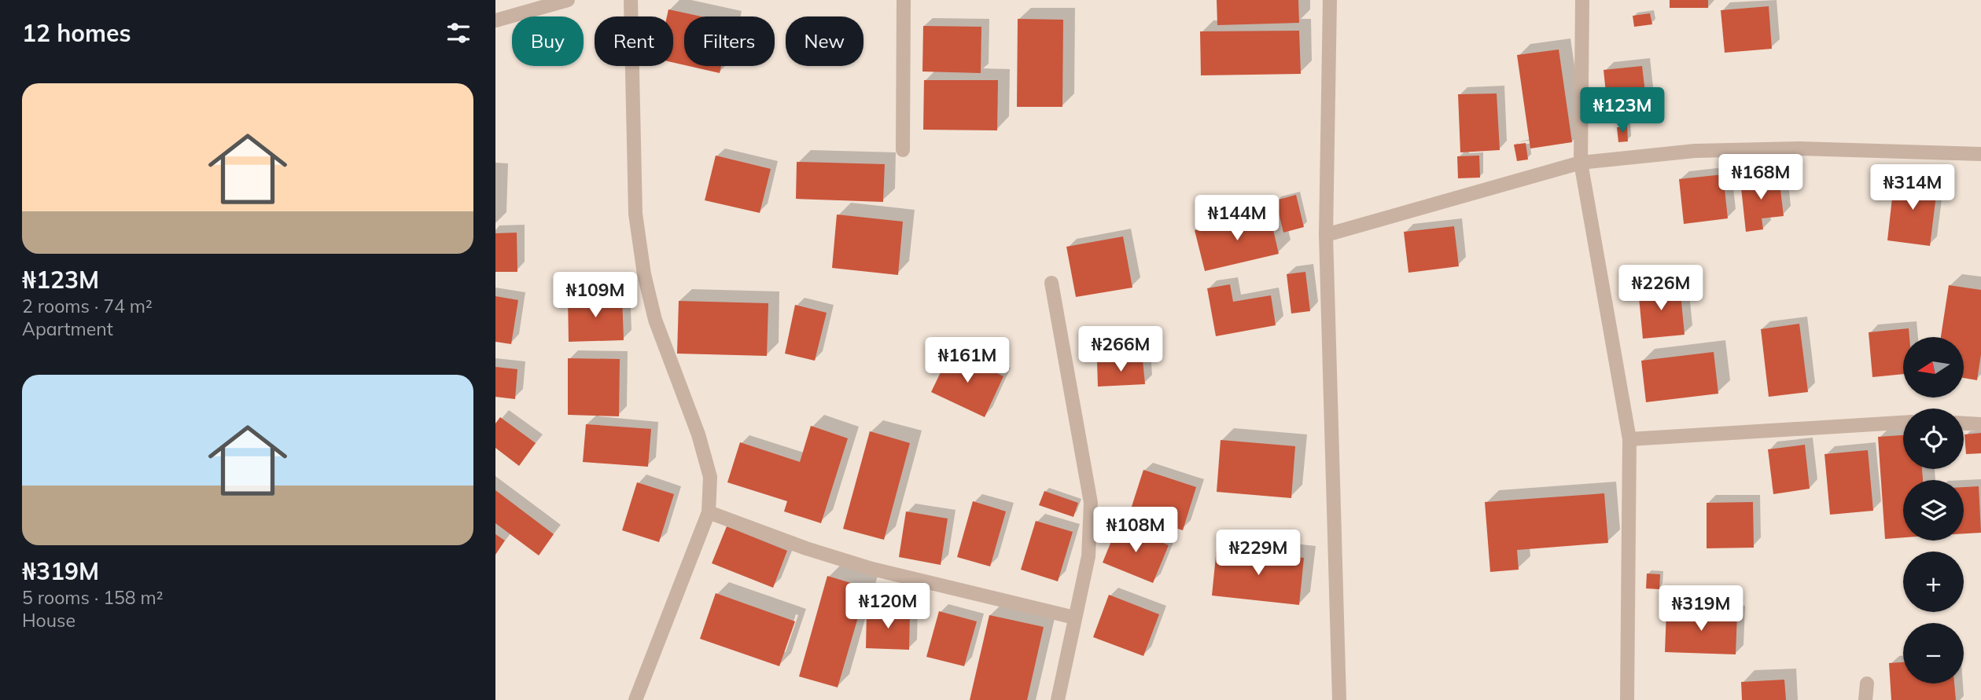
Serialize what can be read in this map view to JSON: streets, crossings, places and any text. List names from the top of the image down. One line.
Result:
{"north":"left","page":{"heading":"12 homes","chip":["Buy","Rent","Filters","New"],"list":[{"name":"₦123M","note":"2 rooms · 74 m² · Apartment"},{"name":"₦319M","note":"5 rooms · 158 m² · House"}],"price":["₦123M","₦168M","₦314M","₦144M","₦226M","₦109M","₦266M","₦161M","₦108M","₦229M","₦120M","₦319M"],"map_buttons":["+","−"]}}
